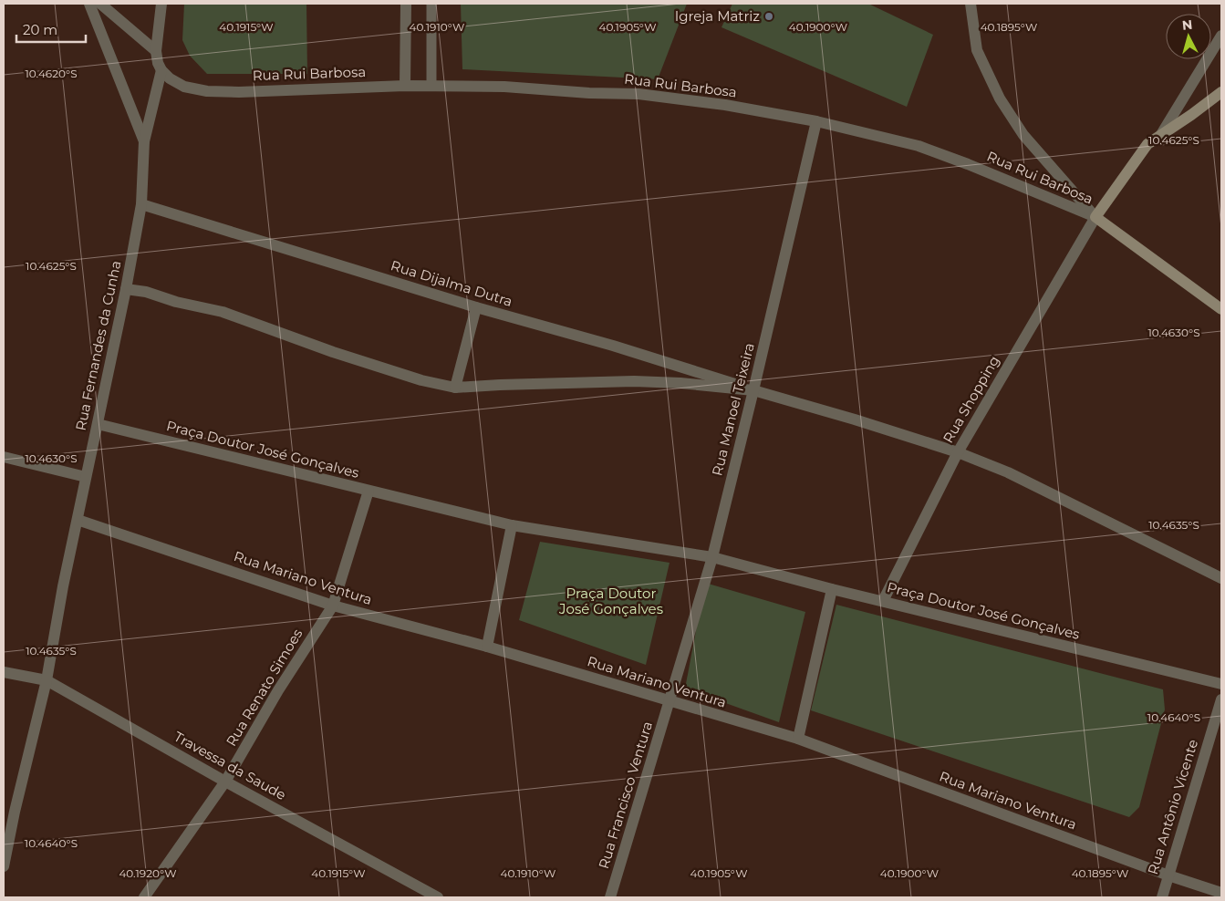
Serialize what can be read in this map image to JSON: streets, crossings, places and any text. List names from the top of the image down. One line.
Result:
{"streets":{"main road":["Rua Rui Barbosa"],"street":["Rua Dijalma Dutra","Rua Fernandes da Cunha","Rua Shopping","Rua Manoel Teixeira","Praça Doutor José Gonçalves","Rua Mariano Ventura","Rua Renato Simoes","Travessa da Saude","Rua Francisco Ventura","Rua Antônio Vicente"]},"crossings":[["Rua Rui Barbosa","Rua Fernandes da Cunha"],["Rua Rui Barbosa","Rua Shopping"],["Rua Rui Barbosa","Rua Manoel Teixeira"],["Rua Dijalma Dutra","Rua Fernandes da Cunha"],["Rua Dijalma Dutra","Rua Manoel Teixeira"],["Rua Fernandes da Cunha","Praça Doutor José Gonçalves"],["Rua Fernandes da Cunha","Rua Mariano Ventura"],["Rua Fernandes da Cunha","Travessa da Saude"],["Rua Shopping","Praça Doutor José Gonçalves"],["Rua Manoel Teixeira","Praça Doutor José Gonçalves"],["Rua Manoel Teixeira","Rua Mariano Ventura"],["Rua Manoel Teixeira","Rua Francisco Ventura"],["Praça Doutor José Gonçalves","Rua Renato Simoes"],["Rua Mariano Ventura","Rua Renato Simoes"],["Rua Mariano Ventura","Rua Francisco Ventura"],["Rua Mariano Ventura","Rua Antônio Vicente"],["Rua Renato Simoes","Travessa da Saude"]],"parks":["Praça Doutor José Gonçalves"],"places":["Igreja Matriz"],"scale_bar":"20 m","north":"top","coordinates":["40.1915°W","40.1910°W","40.1905°W","40.1900°W","40.1895°W","10.4620°S","10.4625°S","10.4630°S","10.4635°S","10.4640°S","40.1920°W"]}
